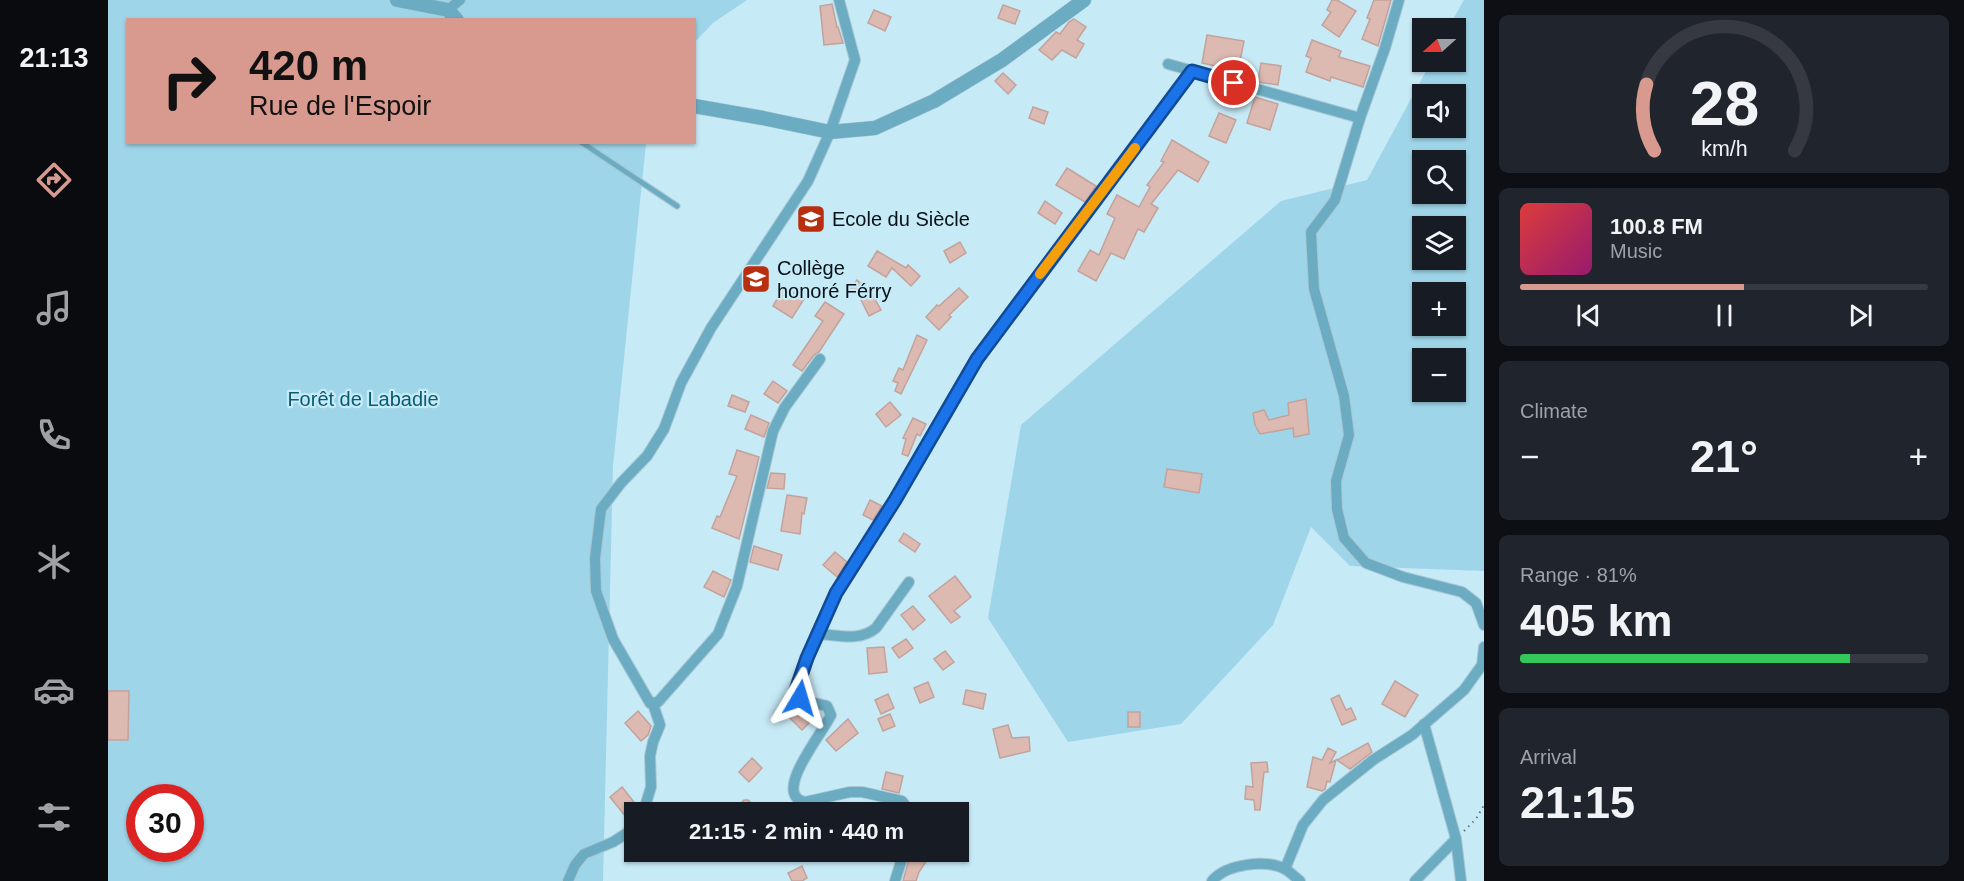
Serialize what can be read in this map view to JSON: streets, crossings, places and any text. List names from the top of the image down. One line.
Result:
{"parks":["Forêt de Labadie"],"places":{"school or university":["Ecole du Siècle","Collège honoré Férry"]},"north":"left","page":{"tabs":"21:13","map_buttons":["+","−"],"turn":["420 m","Rue de l'Espoir"],"song":["100.8 FM","Music"],"tile":["Climate",["Range · 81%","405 km"],["Arrival","21:15"]],"heat":["−","21°","+"],"limit":"30","trip":"21:15 · 2 min · 440 m","gauge":["28","km/h"]}}
